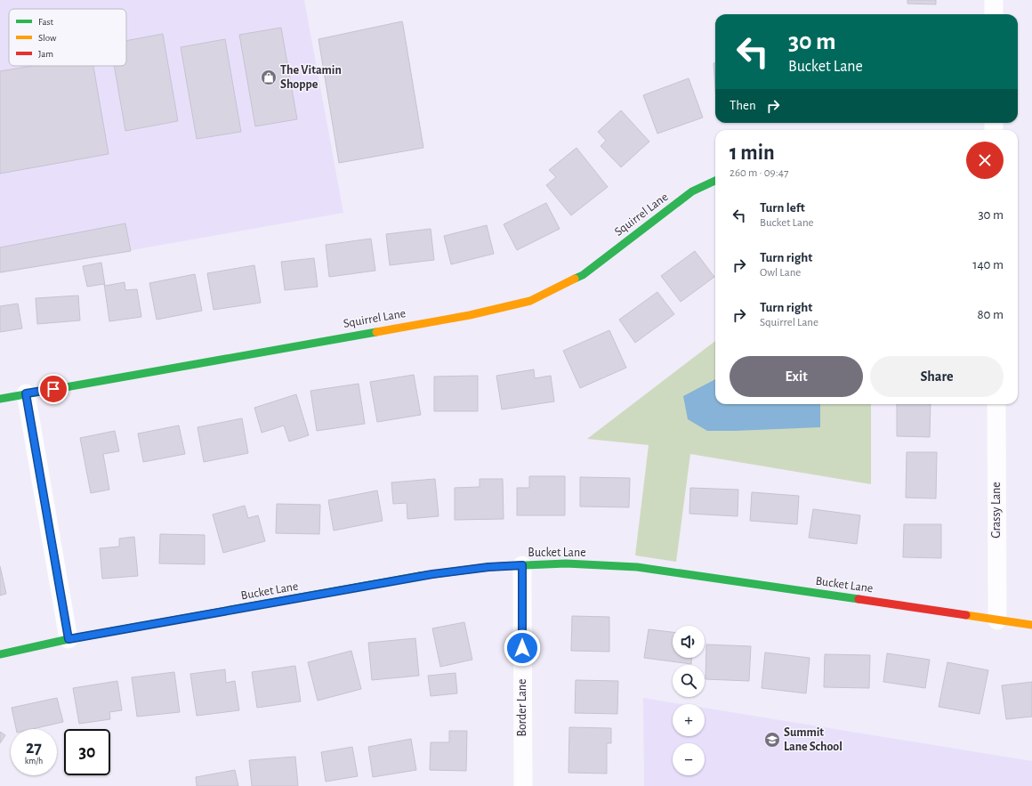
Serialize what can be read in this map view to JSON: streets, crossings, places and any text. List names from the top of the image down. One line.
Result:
{"streets":{"street":["Squirrel Lane","Grassy Lane","Bucket Lane","Border Lane"]},"crossings":[["Grassy Lane","Bucket Lane"],["Bucket Lane","Border Lane"]],"places":{"shop":["The Vitamin Shoppe"],"school or university":["Summit Lane School"]},"legend":["Fast","Slow","Jam"],"page":{"turn":["30 m","Bucket Lane"],"then":"Then","heading":["1 min","260 m · 09:47"],"list":[{"name":"Turn left","note":"Bucket Lane","value":"30 m"},{"name":"Turn right","note":"Owl Lane","value":"140 m"},{"name":"Turn right","note":"Squirrel Lane","value":"80 m"}],"buttons":["Exit","Share"],"map_buttons":["+","−"],"speed":"27 km/h","limit":"30"}}
